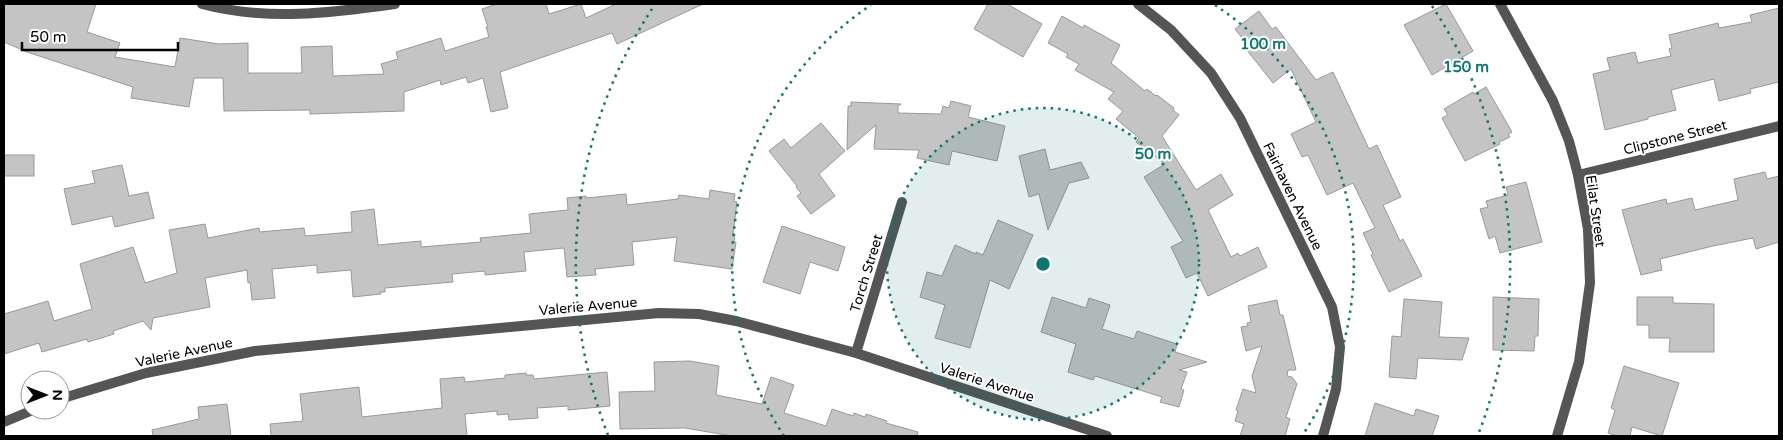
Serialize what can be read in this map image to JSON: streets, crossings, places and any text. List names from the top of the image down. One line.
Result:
{"streets":{"street":["Clipstone Street","Fairhaven Avenue","Eilat Street","Torch Street","Valerie Avenue"]},"crossings":[["Clipstone Street","Eilat Street"],["Torch Street","Valerie Avenue"]],"scale_bar":"50 m","north":"right","rings":["100 m","150 m","50 m"]}
